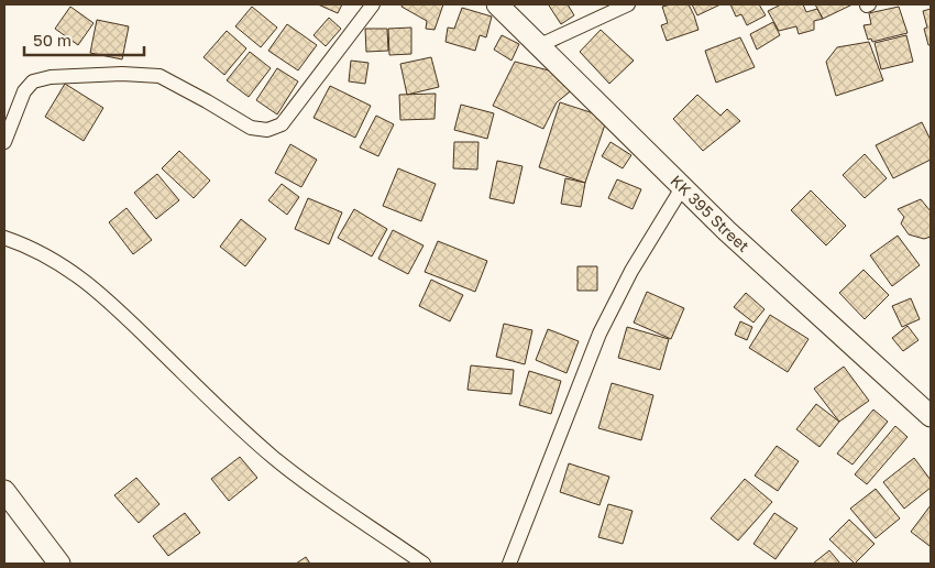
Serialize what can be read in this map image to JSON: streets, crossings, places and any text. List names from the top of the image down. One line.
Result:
{"streets":{"street":["KK 395 Street"]},"scale_bar":"50 m"}
